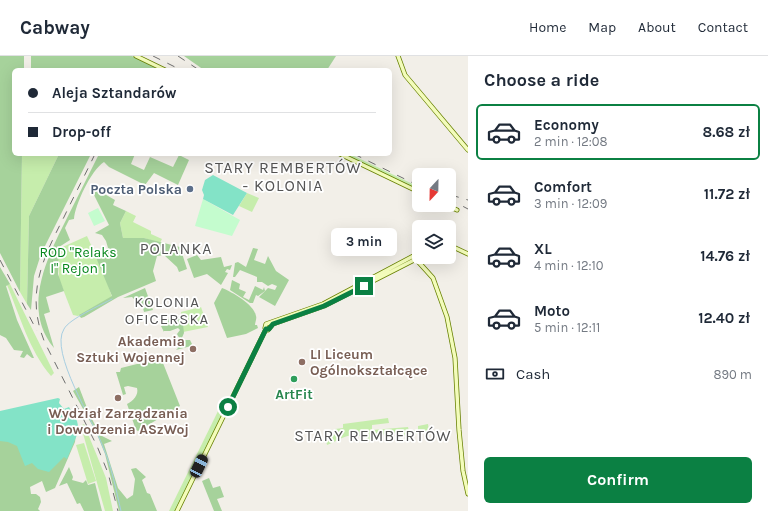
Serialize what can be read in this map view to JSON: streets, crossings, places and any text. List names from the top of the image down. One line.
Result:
{"districts":["STARY REMBERTÓW - KOLONIA","POLANKA","KOLONIA OFICERSKA","STARY REMBERTÓW"],"parks":["ROD \"Relaks I\" Rejon 1"],"places":["Poczta Polska","Akademia Sztuki Wojennej","LI Liceum Ogólnokształcące","ArtFit","Wydział Zarządzania i Dowodzenia ASzWoj"],"north":"bottom","page":{"header":"Cabway","nav":["Home","Map","About","Contact"],"heading":"Choose a ride","banner":["Aleja Sztandarów","Drop-off"],"list":[{"name":"Economy","note":"2 min · 12:08","value":"8.68 zł"},{"name":"Comfort","note":"3 min · 12:09","value":"11.72 zł"},{"name":"XL","note":"4 min · 12:10","value":"14.76 zł"},{"name":"Moto","note":"5 min · 12:11","value":"12.40 zł"}],"bubble":"3 min","pay":["Cash","890 m"],"buttons":"Confirm"}}
